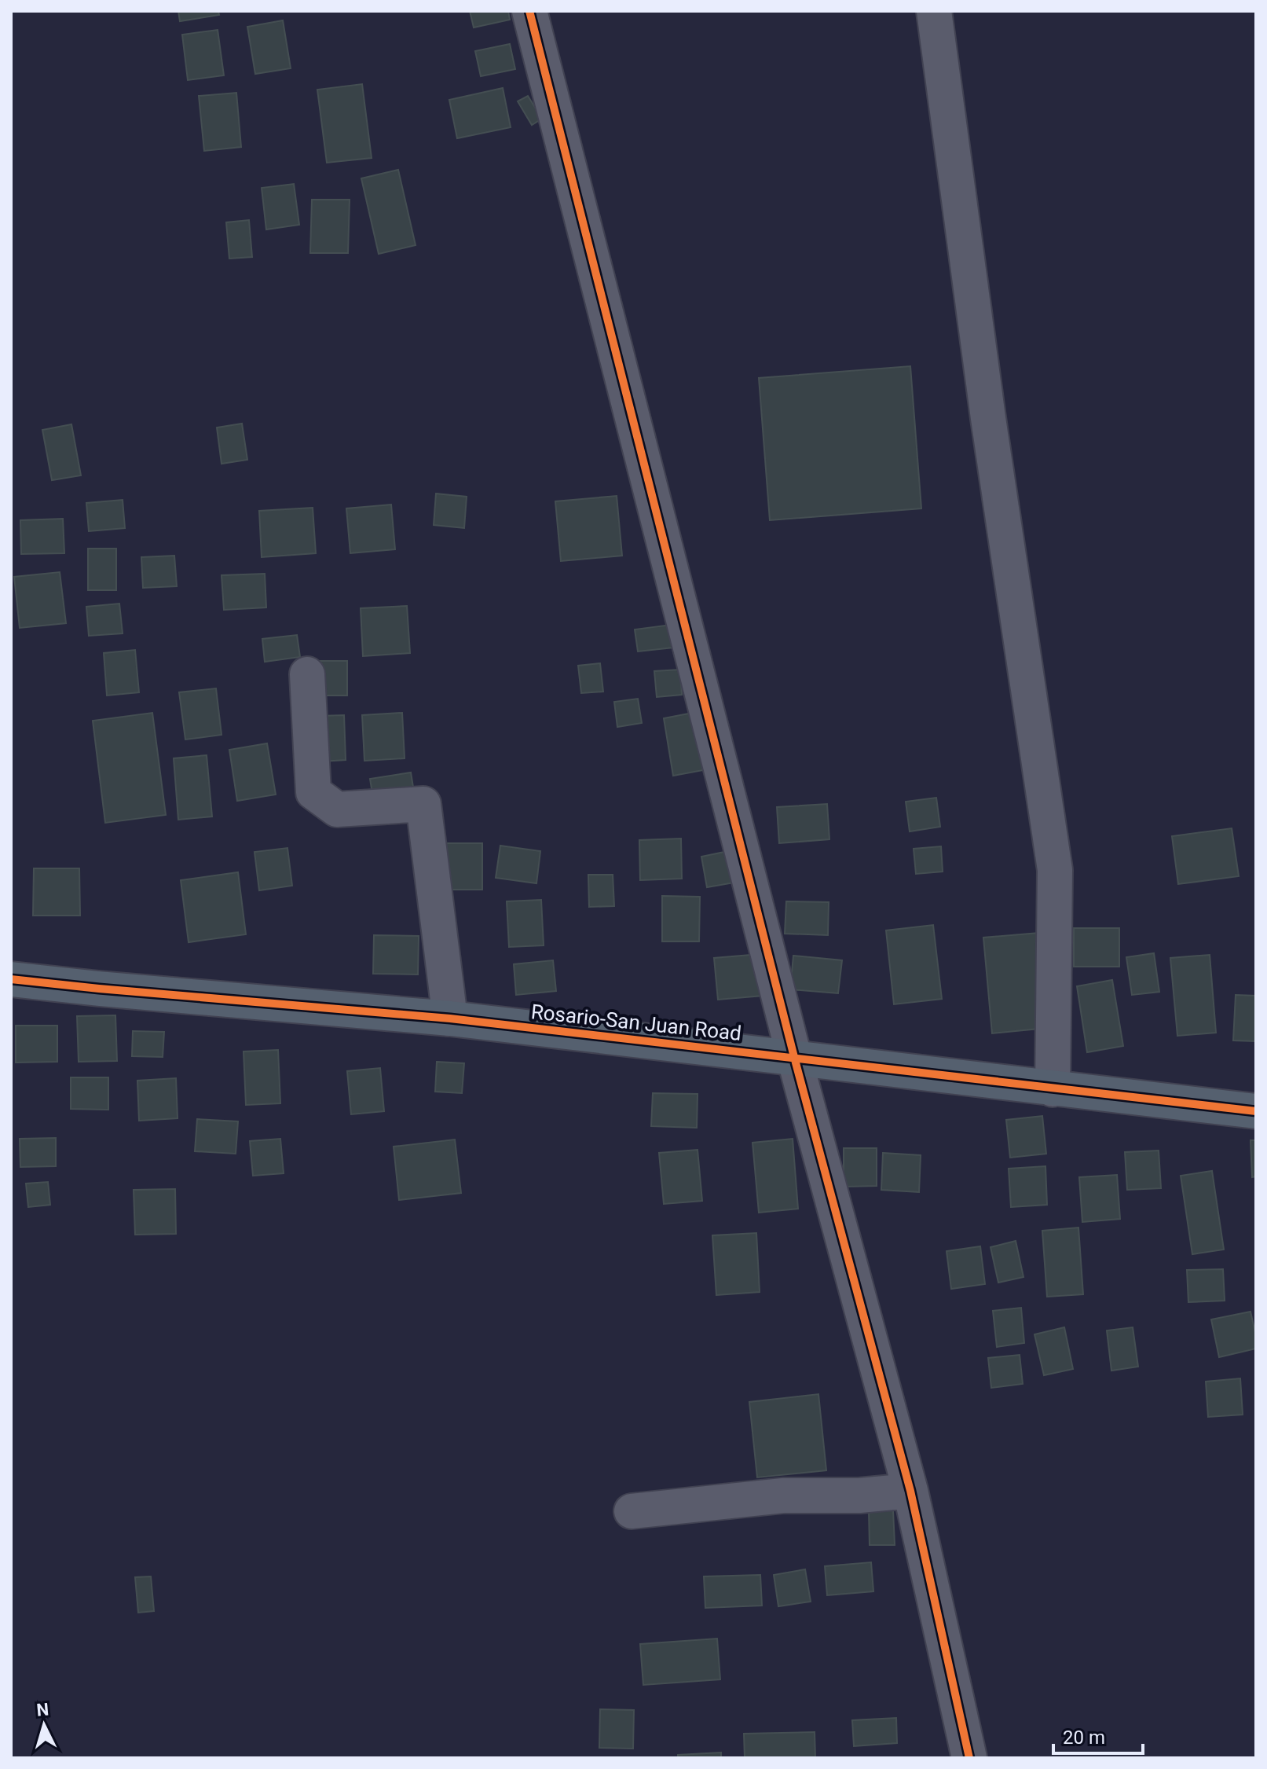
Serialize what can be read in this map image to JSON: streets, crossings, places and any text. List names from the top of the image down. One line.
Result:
{"streets":{"main road":["Rosario-San Juan Road"]},"scale_bar":"20 m","north":"top"}
